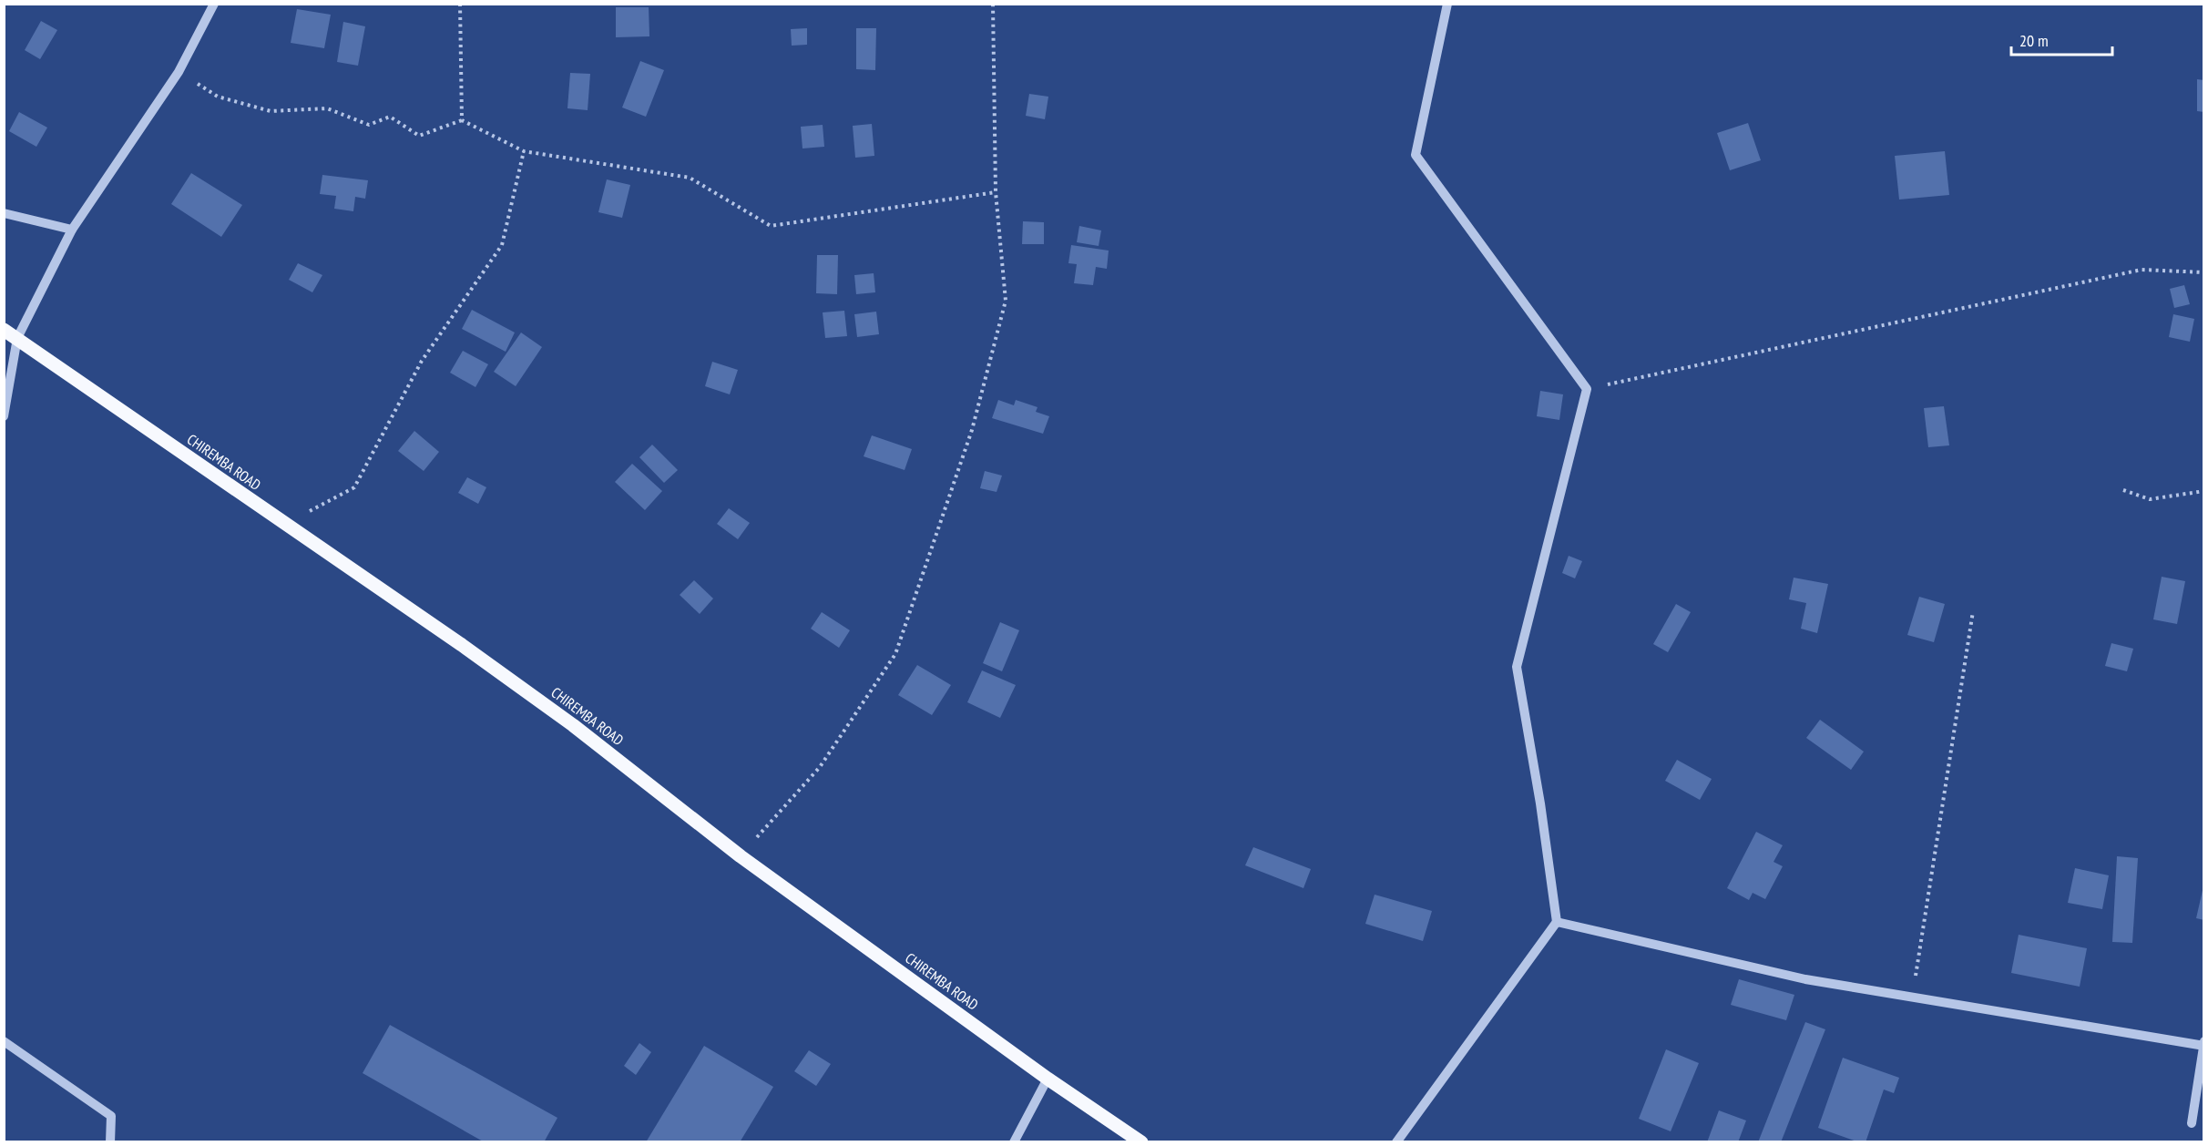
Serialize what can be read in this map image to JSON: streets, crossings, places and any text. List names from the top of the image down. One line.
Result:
{"streets":{"main road":["CHIREMBA ROAD"]},"scale_bar":"20 m"}
